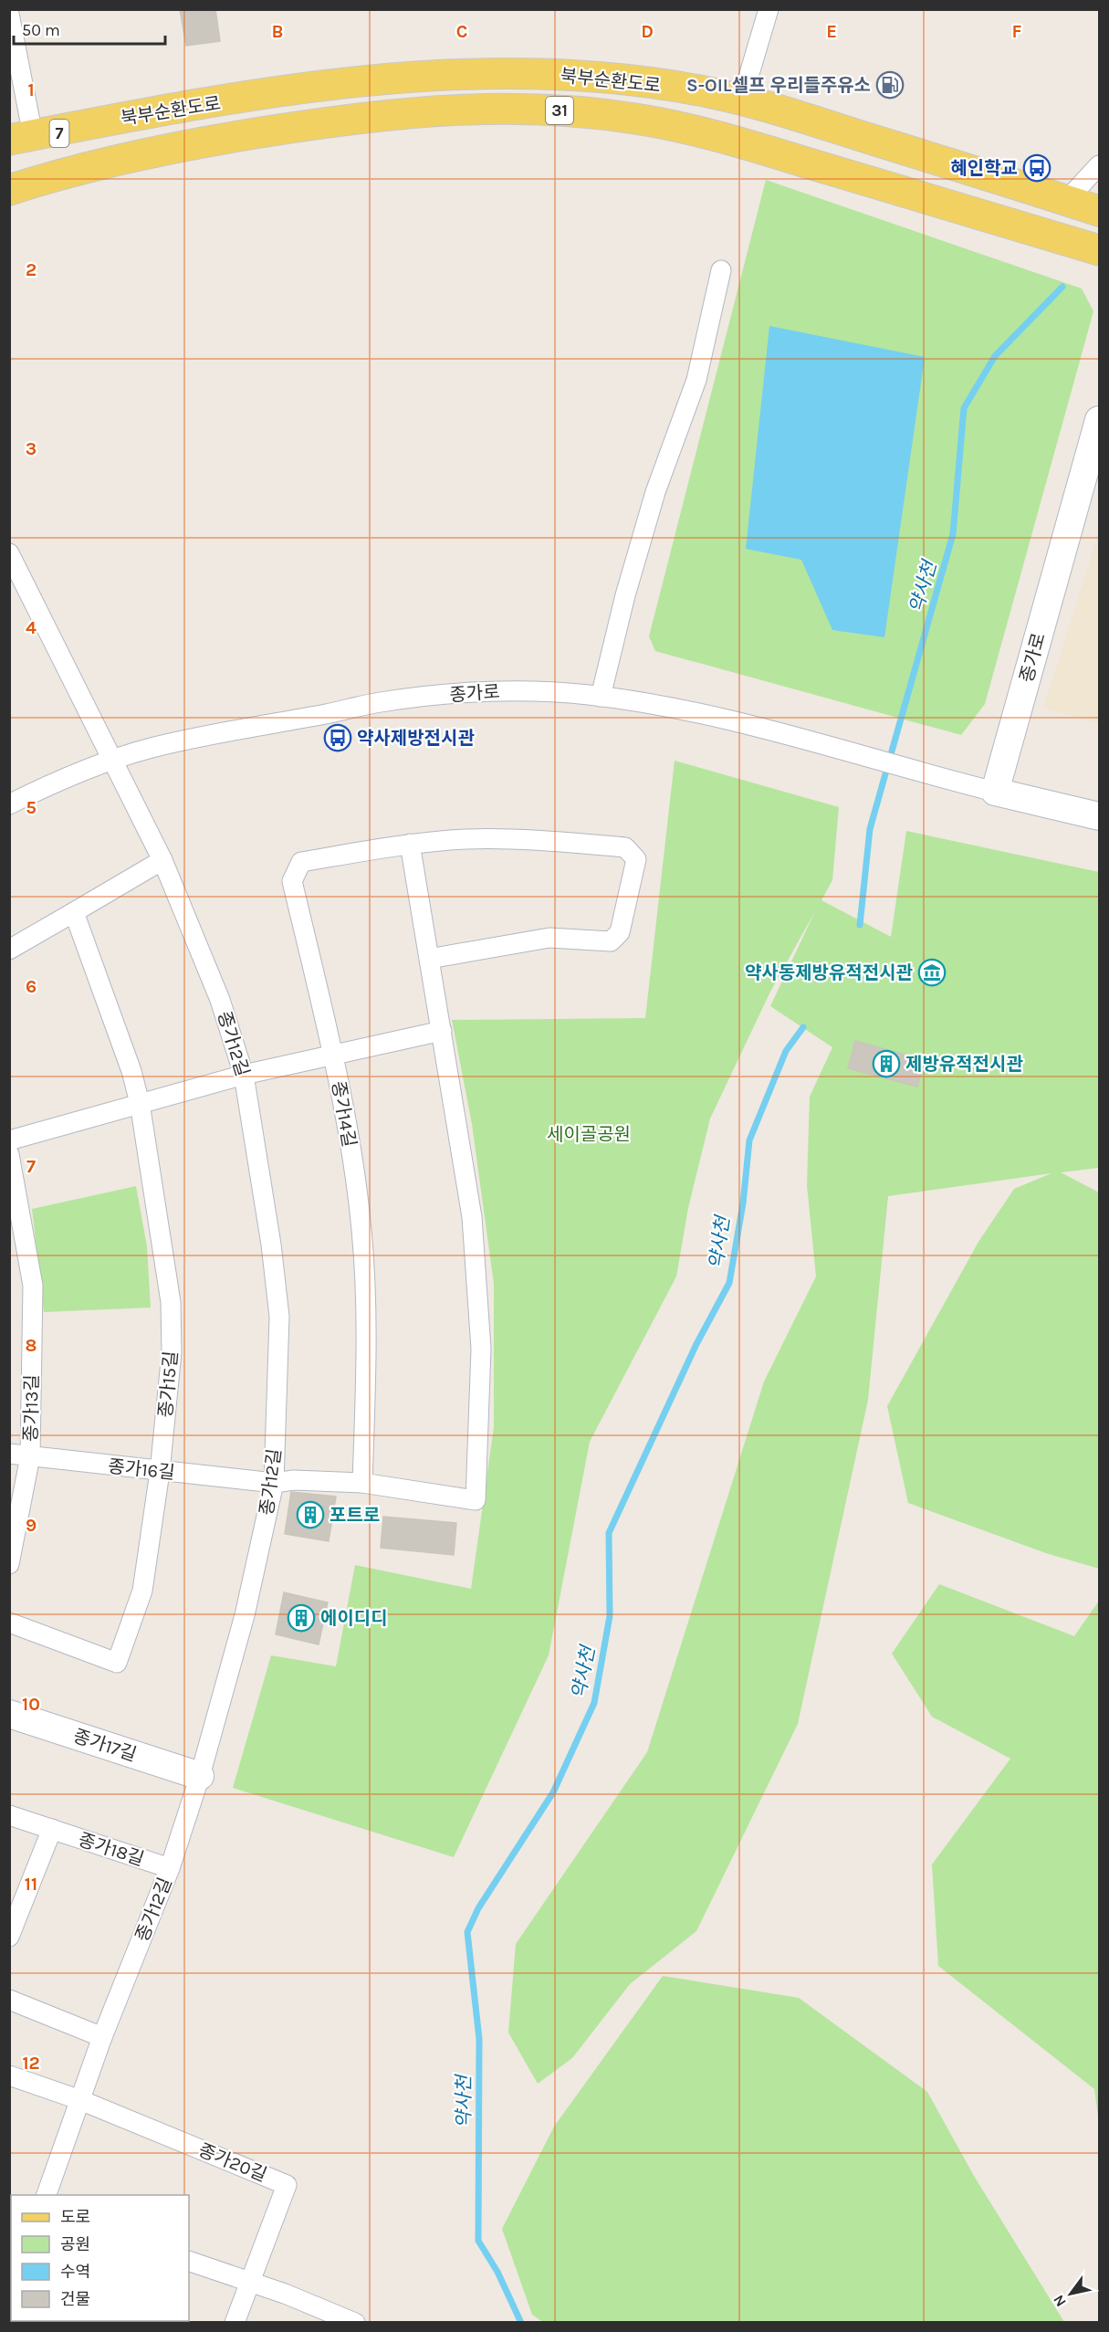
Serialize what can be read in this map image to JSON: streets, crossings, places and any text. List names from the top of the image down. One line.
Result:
{"streets":{"main road":["북부순환도로","31","7"],"street":["종가로","종가12길","종가14길","종가15길","종가13길","종가16길","종가17길","종가18길","종가20길"]},"crossings":[["종가로","종가12길"],["종가12길","종가16길"],["종가12길","종가17길"],["종가12길","종가18길"],["종가12길","종가20길"],["종가15길","종가16길"],["종가13길","종가16길"]],"water":["약사천"],"parks":["세이골공원"],"places":{"fuel station":["S-OIL셀프 우리들주유소"],"bus stop":["혜인학교","약사제방전시관"],"museum":["약사동제방유적전시관"],"building":["제방유적전시관","포트로","에이디디"]},"legend":["도로","공원","수역","건물"],"scale_bar":"50 m","north":"bottom left","grid":{"columns":["B","C","D","E","F"],"rows":["1","2","3","4","5","6","7","8","9","10","11","12"]}}
